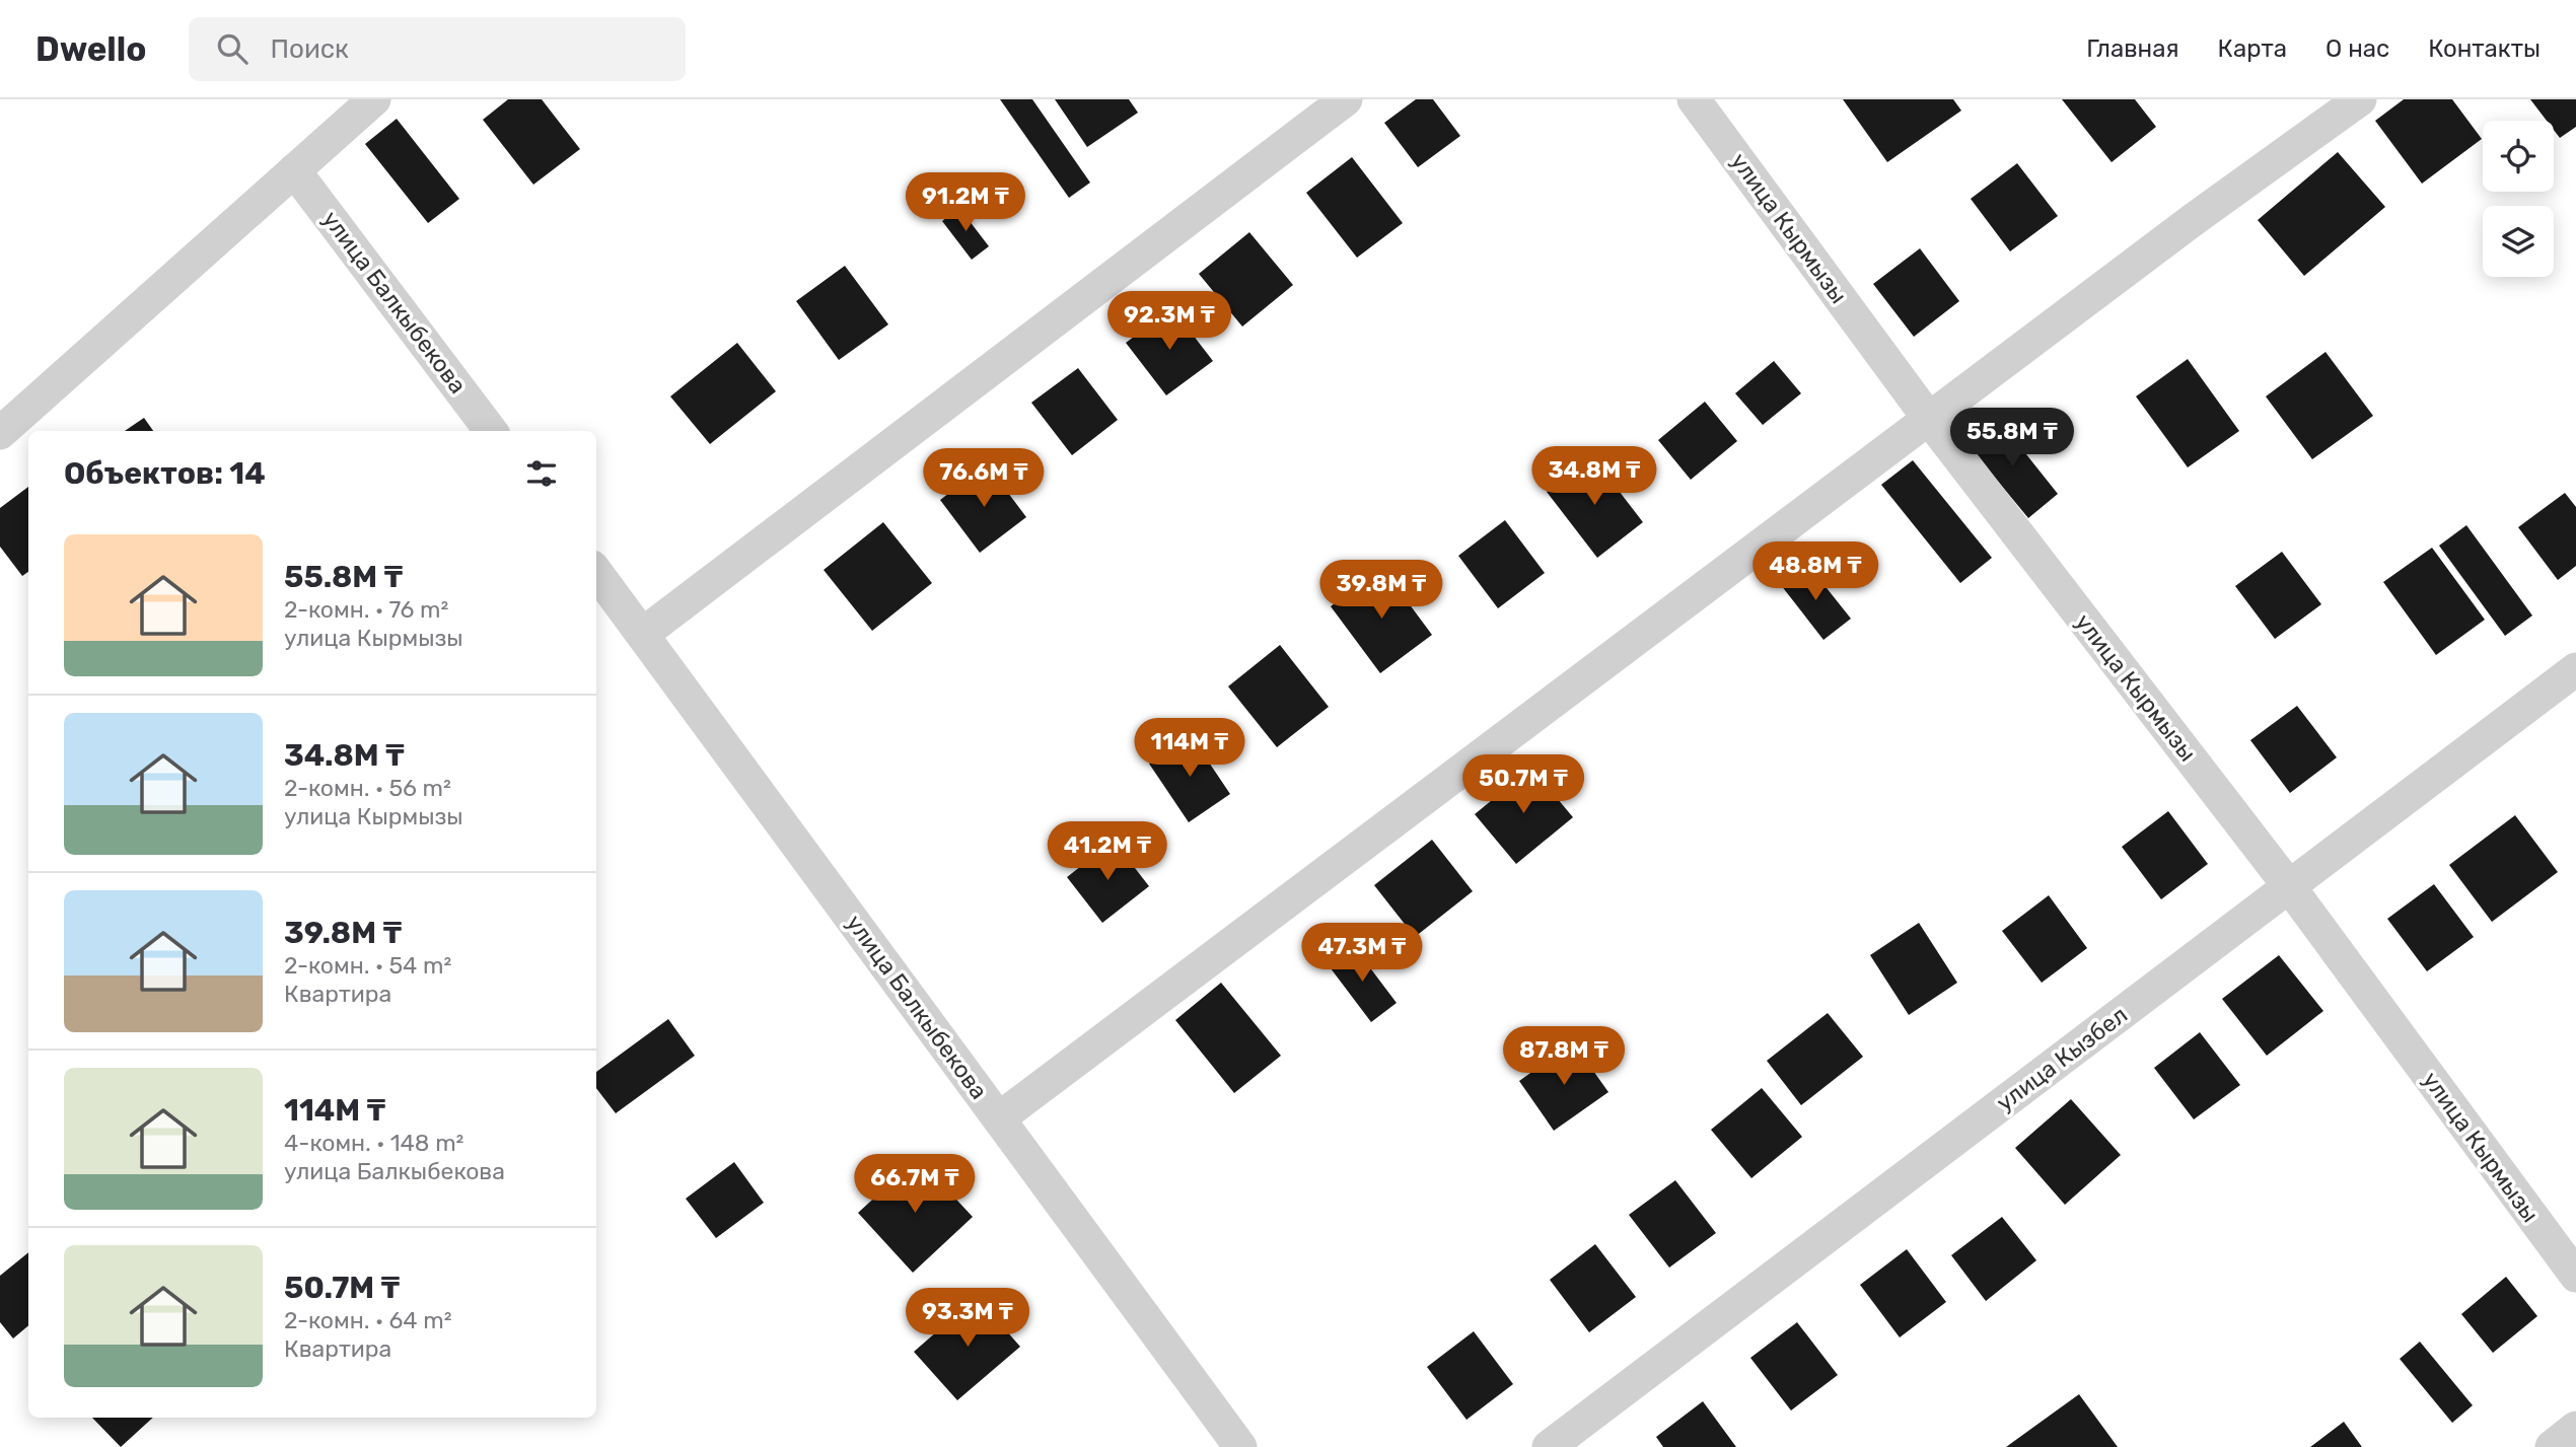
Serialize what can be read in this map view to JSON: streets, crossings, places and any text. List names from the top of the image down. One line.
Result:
{"streets":{"street":["улица Кырмызы","улица Балкыбекова","улица Кызбел"]},"crossings":[["улица Кырмызы","улица Кызбел"]],"page":{"header":"Dwello","search":"Поиск","nav":["Главная","Карта","О нас","Контакты"],"price":["91.2M ₸","92.3M ₸","55.8M ₸","34.8M ₸","76.6M ₸","48.8M ₸","39.8M ₸","114M ₸","50.7M ₸","41.2M ₸","47.3M ₸","87.8M ₸","66.7M ₸","93.3M ₸"],"heading":"Объектов: 14","list":[{"name":"55.8M ₸","note":"2-комн. · 76 m² · улица Кырмызы"},{"name":"34.8M ₸","note":"2-комн. · 56 m² · улица Кырмызы"},{"name":"39.8M ₸","note":"2-комн. · 54 m² · Квартира"},{"name":"114M ₸","note":"4-комн. · 148 m² · улица Балкыбекова"},{"name":"50.7M ₸","note":"2-комн. · 64 m² · Квартира"}]}}
